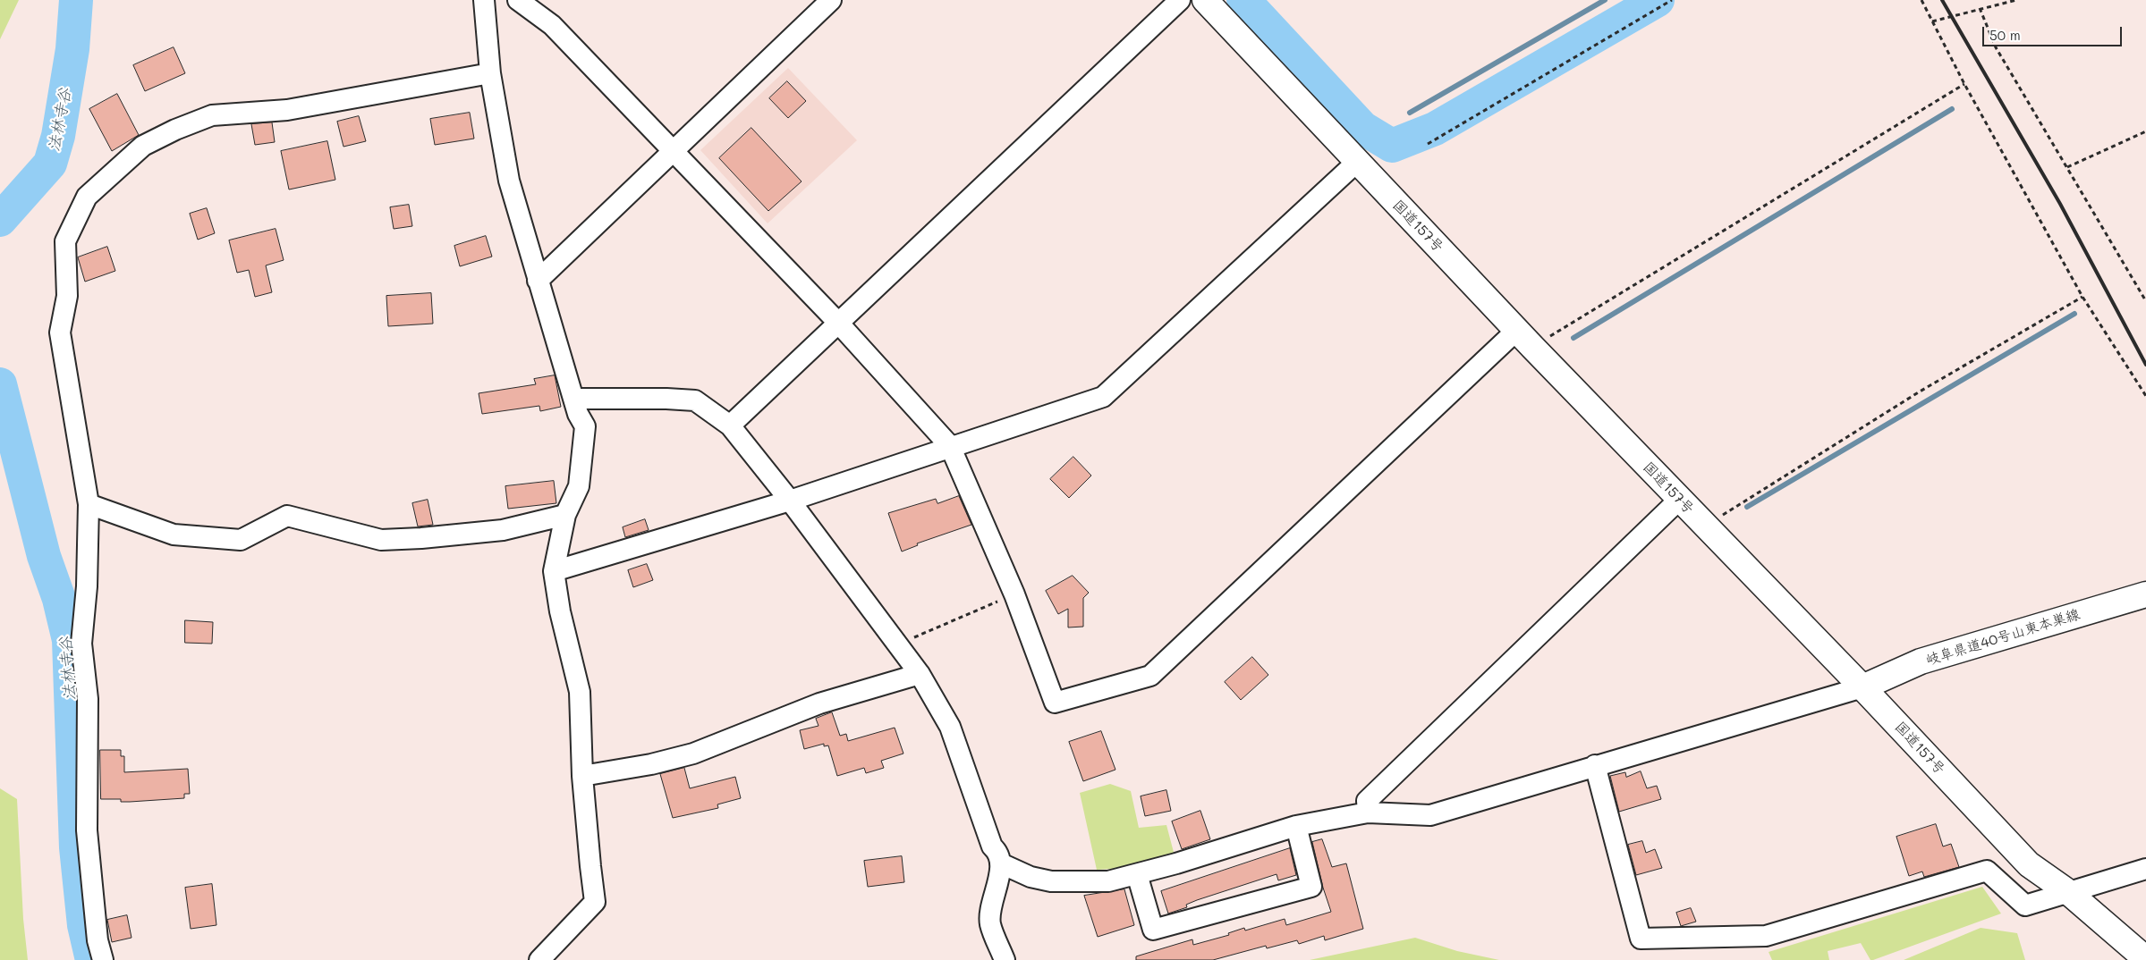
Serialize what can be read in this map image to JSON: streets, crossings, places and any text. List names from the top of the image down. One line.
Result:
{"streets":{"main road":["国道157号","岐阜県道40号山東本巣線"]},"crossings":[["国道157号","岐阜県道40号山東本巣線"]],"water":["法林寺谷"],"scale_bar":"50 m"}
